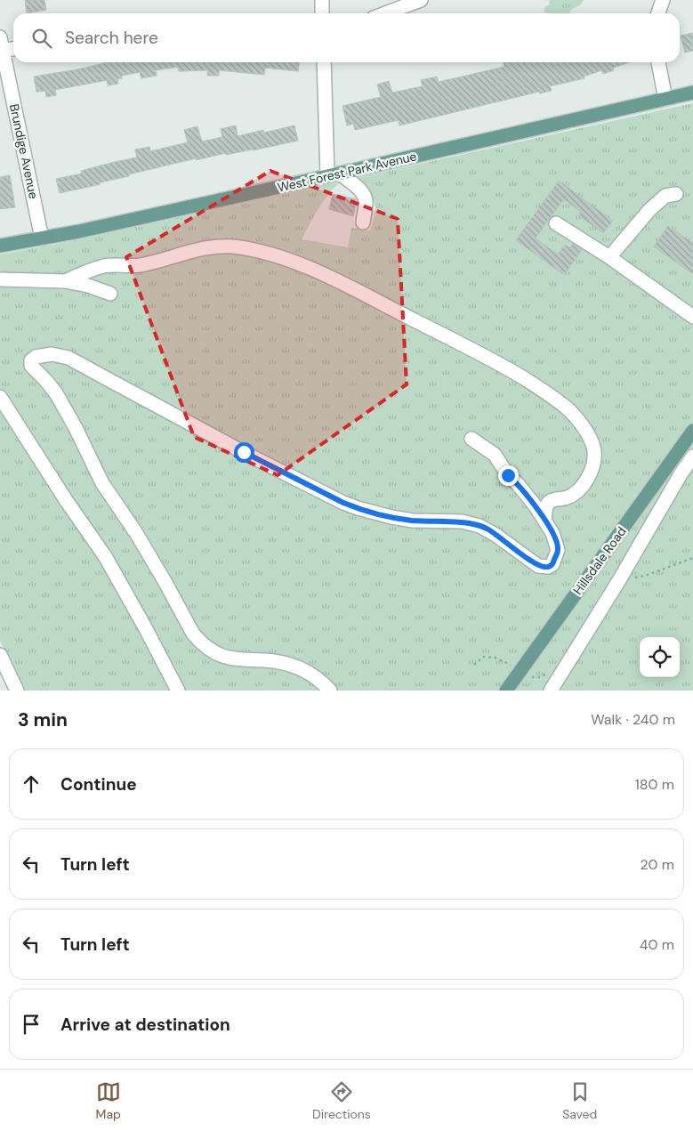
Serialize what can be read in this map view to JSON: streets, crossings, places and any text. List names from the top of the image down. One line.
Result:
{"streets":{"main road":["West Forest Park Avenue","Hillsdale Road"],"street":["Brundige Avenue"]},"crossings":[["Brundige Avenue","West Forest Park Avenue"]],"page":{"search":"Search here","heading":["3 min","Walk · 240 m"],"list":[["Continue","180 m"],["Turn left","20 m"],["Turn left","40 m"],"Arrive at destination"],"nav":["Map","Directions","Saved"]}}
